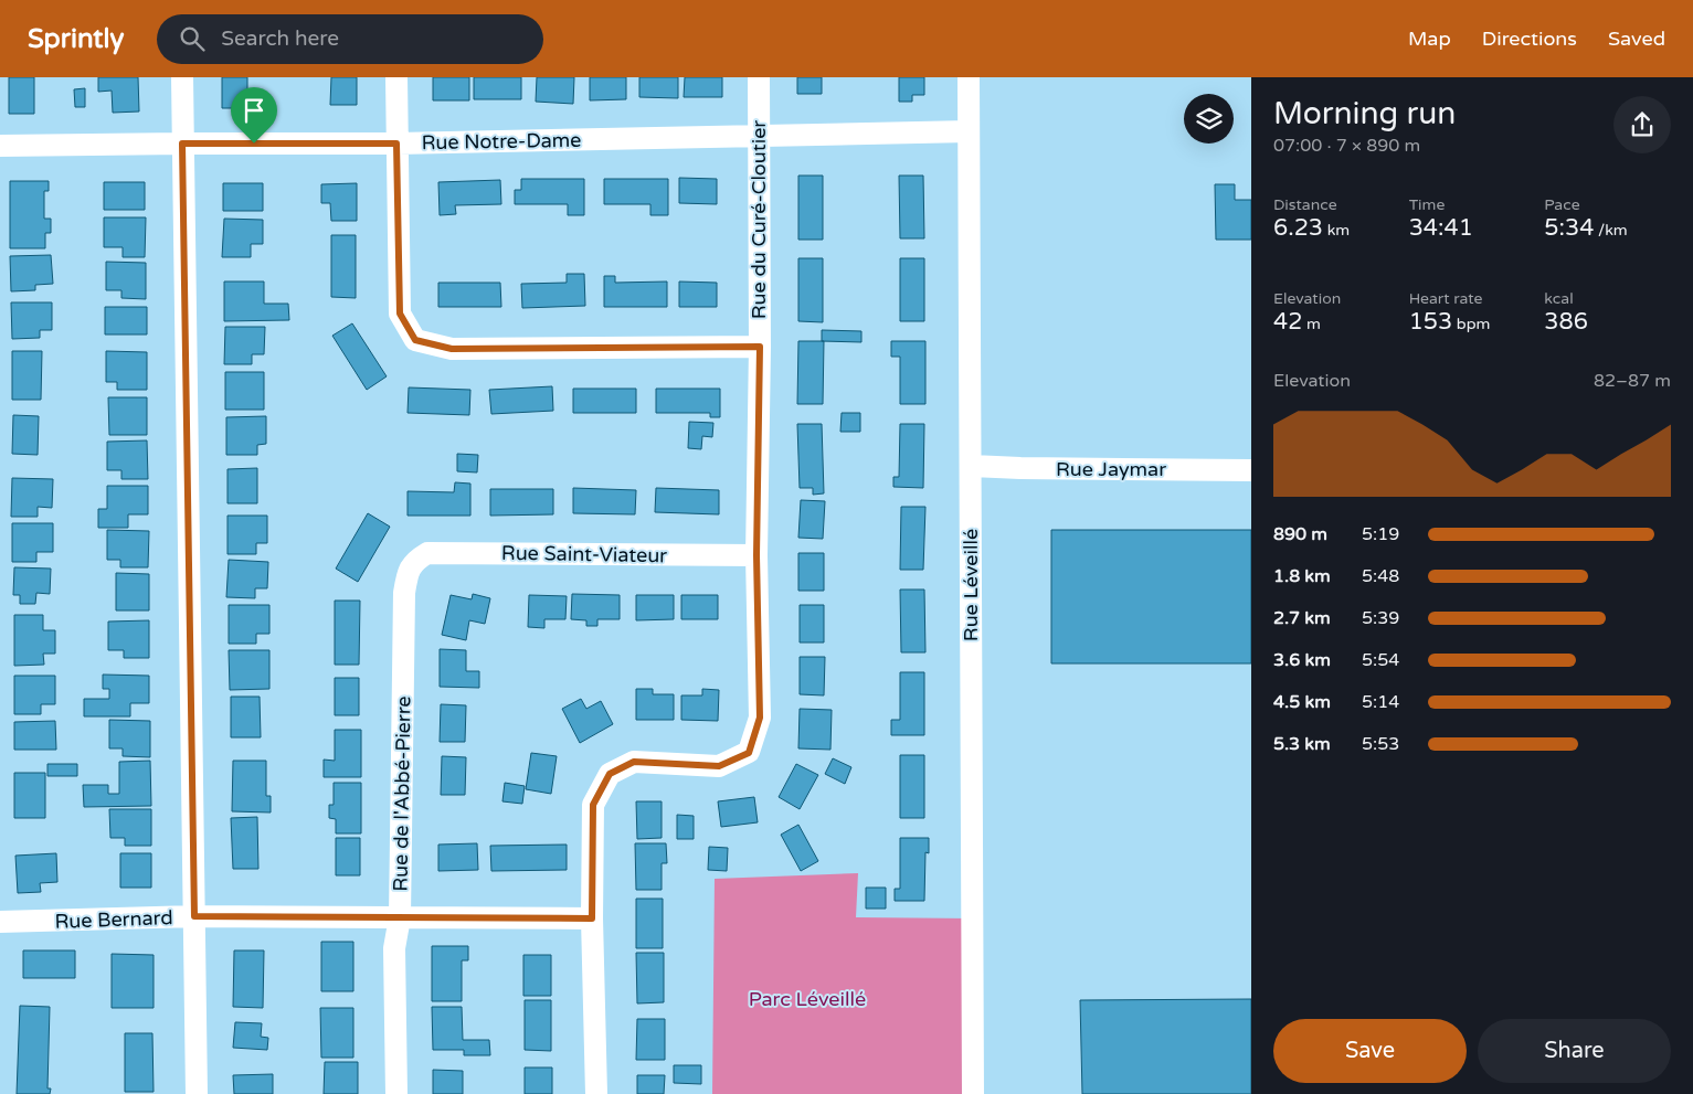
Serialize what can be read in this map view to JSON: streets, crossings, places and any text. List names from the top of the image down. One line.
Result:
{"streets":{"street":["Rue Notre-Dame","Rue du Curé-Cloutier","Rue Jaymar","Rue Saint-Viateur","Rue Léveillé","Rue de l'Abbé-Pierre","Rue Bernard"]},"crossings":[["Rue Notre-Dame","Rue du Curé-Cloutier"],["Rue Notre-Dame","Rue Léveillé"],["Rue du Curé-Cloutier","Rue Saint-Viateur"],["Rue du Curé-Cloutier","Rue Bernard"],["Rue Jaymar","Rue Léveillé"],["Rue Saint-Viateur","Rue de l'Abbé-Pierre"],["Rue de l'Abbé-Pierre","Rue Bernard"]],"parks":["Parc Léveillé"],"page":{"header":"Sprintly","search":"Search here","nav":["Map","Directions","Saved"],"heading":["Morning run","07:00 · 7 × 890 m"],"stats":[["Distance","6.23 km"],["Time","34:41"],["Pace","5:34 /km"],["Elevation","42 m"],["Heart rate","153 bpm"],["kcal","386"]],"chart":["Elevation","82–87 m"],"list":[{"name":"890 m","note":"5:19"},{"name":"1.8 km","note":"5:48"},{"name":"2.7 km","note":"5:39"},{"name":"3.6 km","note":"5:54"},{"name":"4.5 km","note":"5:14"},{"name":"5.3 km","note":"5:53"}],"buttons":["Save","Share"]}}
